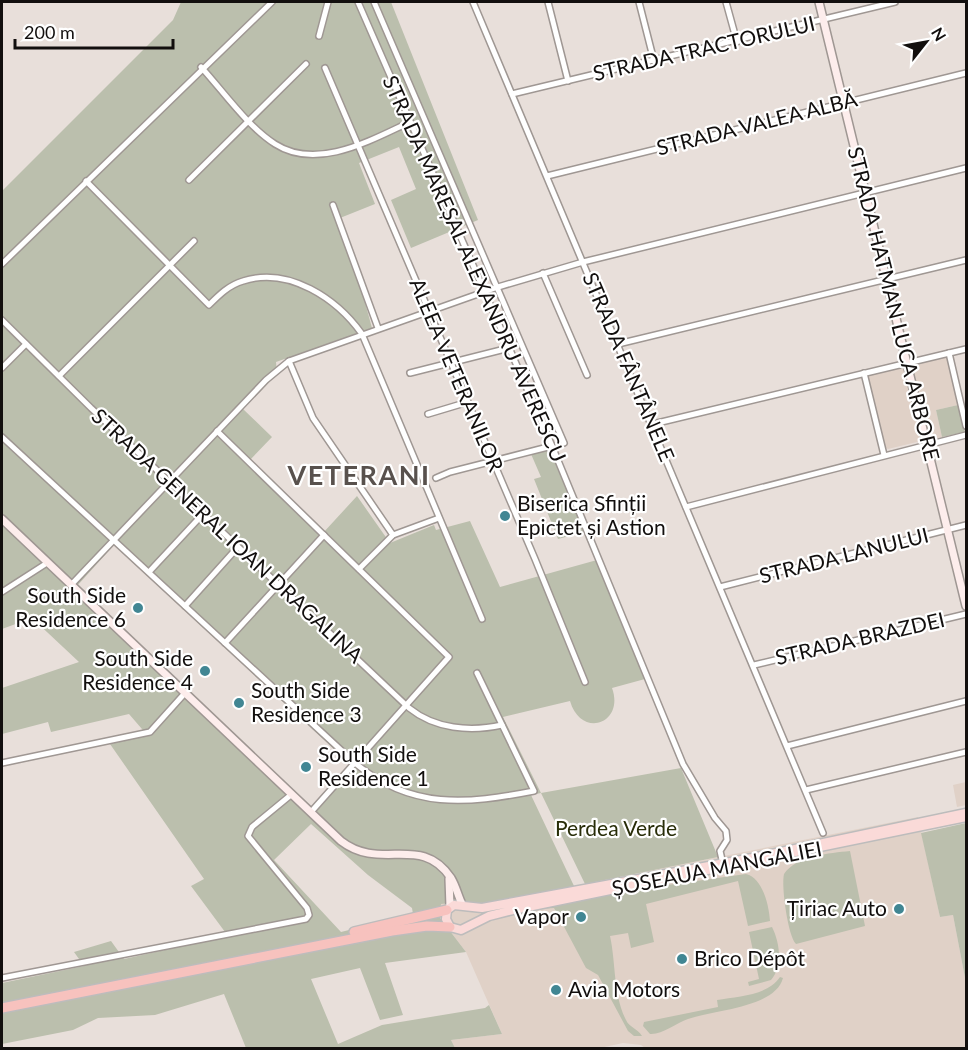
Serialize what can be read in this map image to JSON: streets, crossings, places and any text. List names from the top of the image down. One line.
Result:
{"streets":{"main road":["STRADA HATMAN LUCA ARBORE","ȘOSEAUA MANGALIEI"],"street":["STRADA TRACTORULUI","STRADA VALEA ALBĂ","STRADA MAREȘAL ALEXANDRU AVERESCU","STRADA FÂNTÂNELE","ALEEA VETERANILOR","STRADA GENERAL IOAN DRAGALINA","STRADA LANULUI","STRADA BRAZDEI"]},"crossings":[["STRADA TRACTORULUI","STRADA HATMAN LUCA ARBORE"],["STRADA TRACTORULUI","STRADA FÂNTÂNELE"],["STRADA VALEA ALBĂ","STRADA HATMAN LUCA ARBORE"],["STRADA VALEA ALBĂ","STRADA FÂNTÂNELE"],["STRADA MAREȘAL ALEXANDRU AVERESCU","ȘOSEAUA MANGALIEI"],["STRADA HATMAN LUCA ARBORE","STRADA LANULUI"],["STRADA FÂNTÂNELE","STRADA LANULUI"],["STRADA FÂNTÂNELE","STRADA BRAZDEI"]],"districts":["VETERANI"],"parks":["Perdea Verde"],"places":["Biserica Sfinții Epictet și Astion","South Side Residence 6","South Side Residence 4","South Side Residence 3","South Side Residence 1","Țiriac Auto","Vapor","Brico Dépôt","Avia Motors"],"scale_bar":"200 m","north":"top right"}
